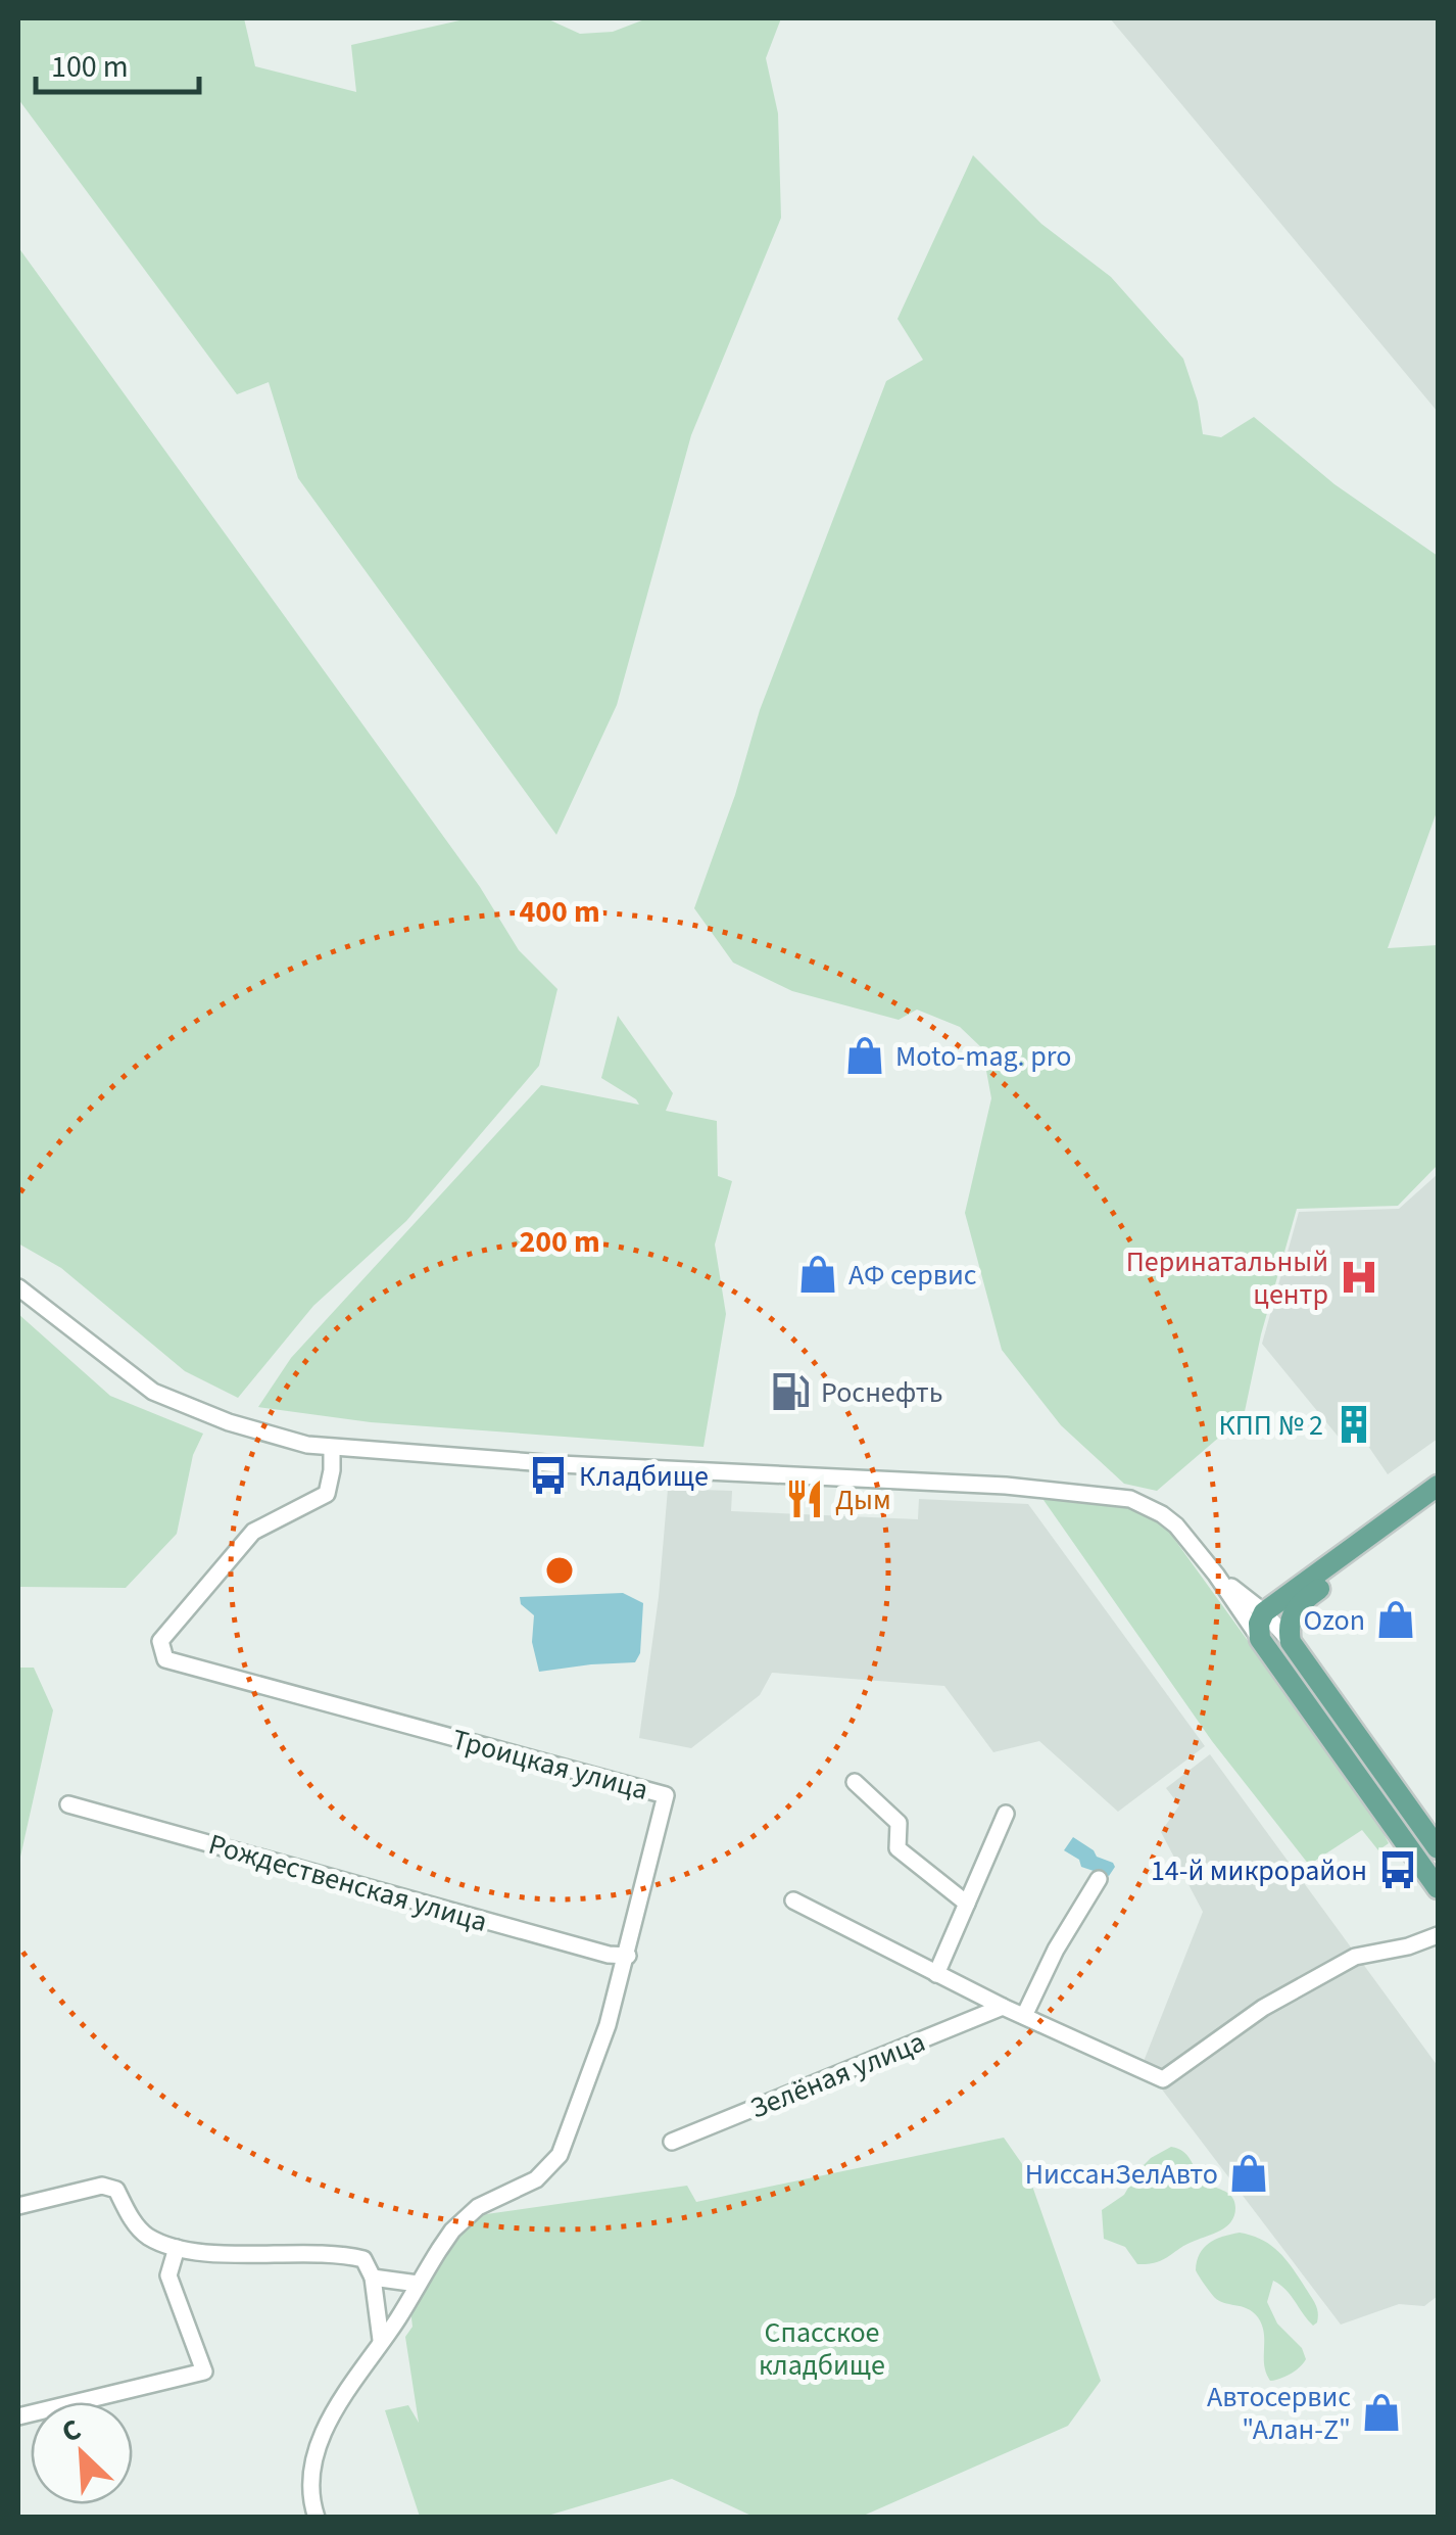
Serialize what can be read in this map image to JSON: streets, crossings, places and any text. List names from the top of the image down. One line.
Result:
{"streets":{"street":["Троицкая улица","Рождественская улица","Зелёная улица"]},"crossings":[["Троицкая улица","Рождественская улица"]],"parks":["Спасское кладбище"],"places":{"shop":["Moto-mag. pro","АФ сервис","Ozon","НиссанЗелАвто","Автосервис \"Алан-Z\""],"hospital":["Перинатальный центр"],"fuel station":["Роснефть"],"building":["КПП № 2"],"bus stop":["Кладбище","14-й микрорайон"],"restaurant":["Дым"]},"scale_bar":"100 m","north":"top left","rings":["400 m","200 m"]}
